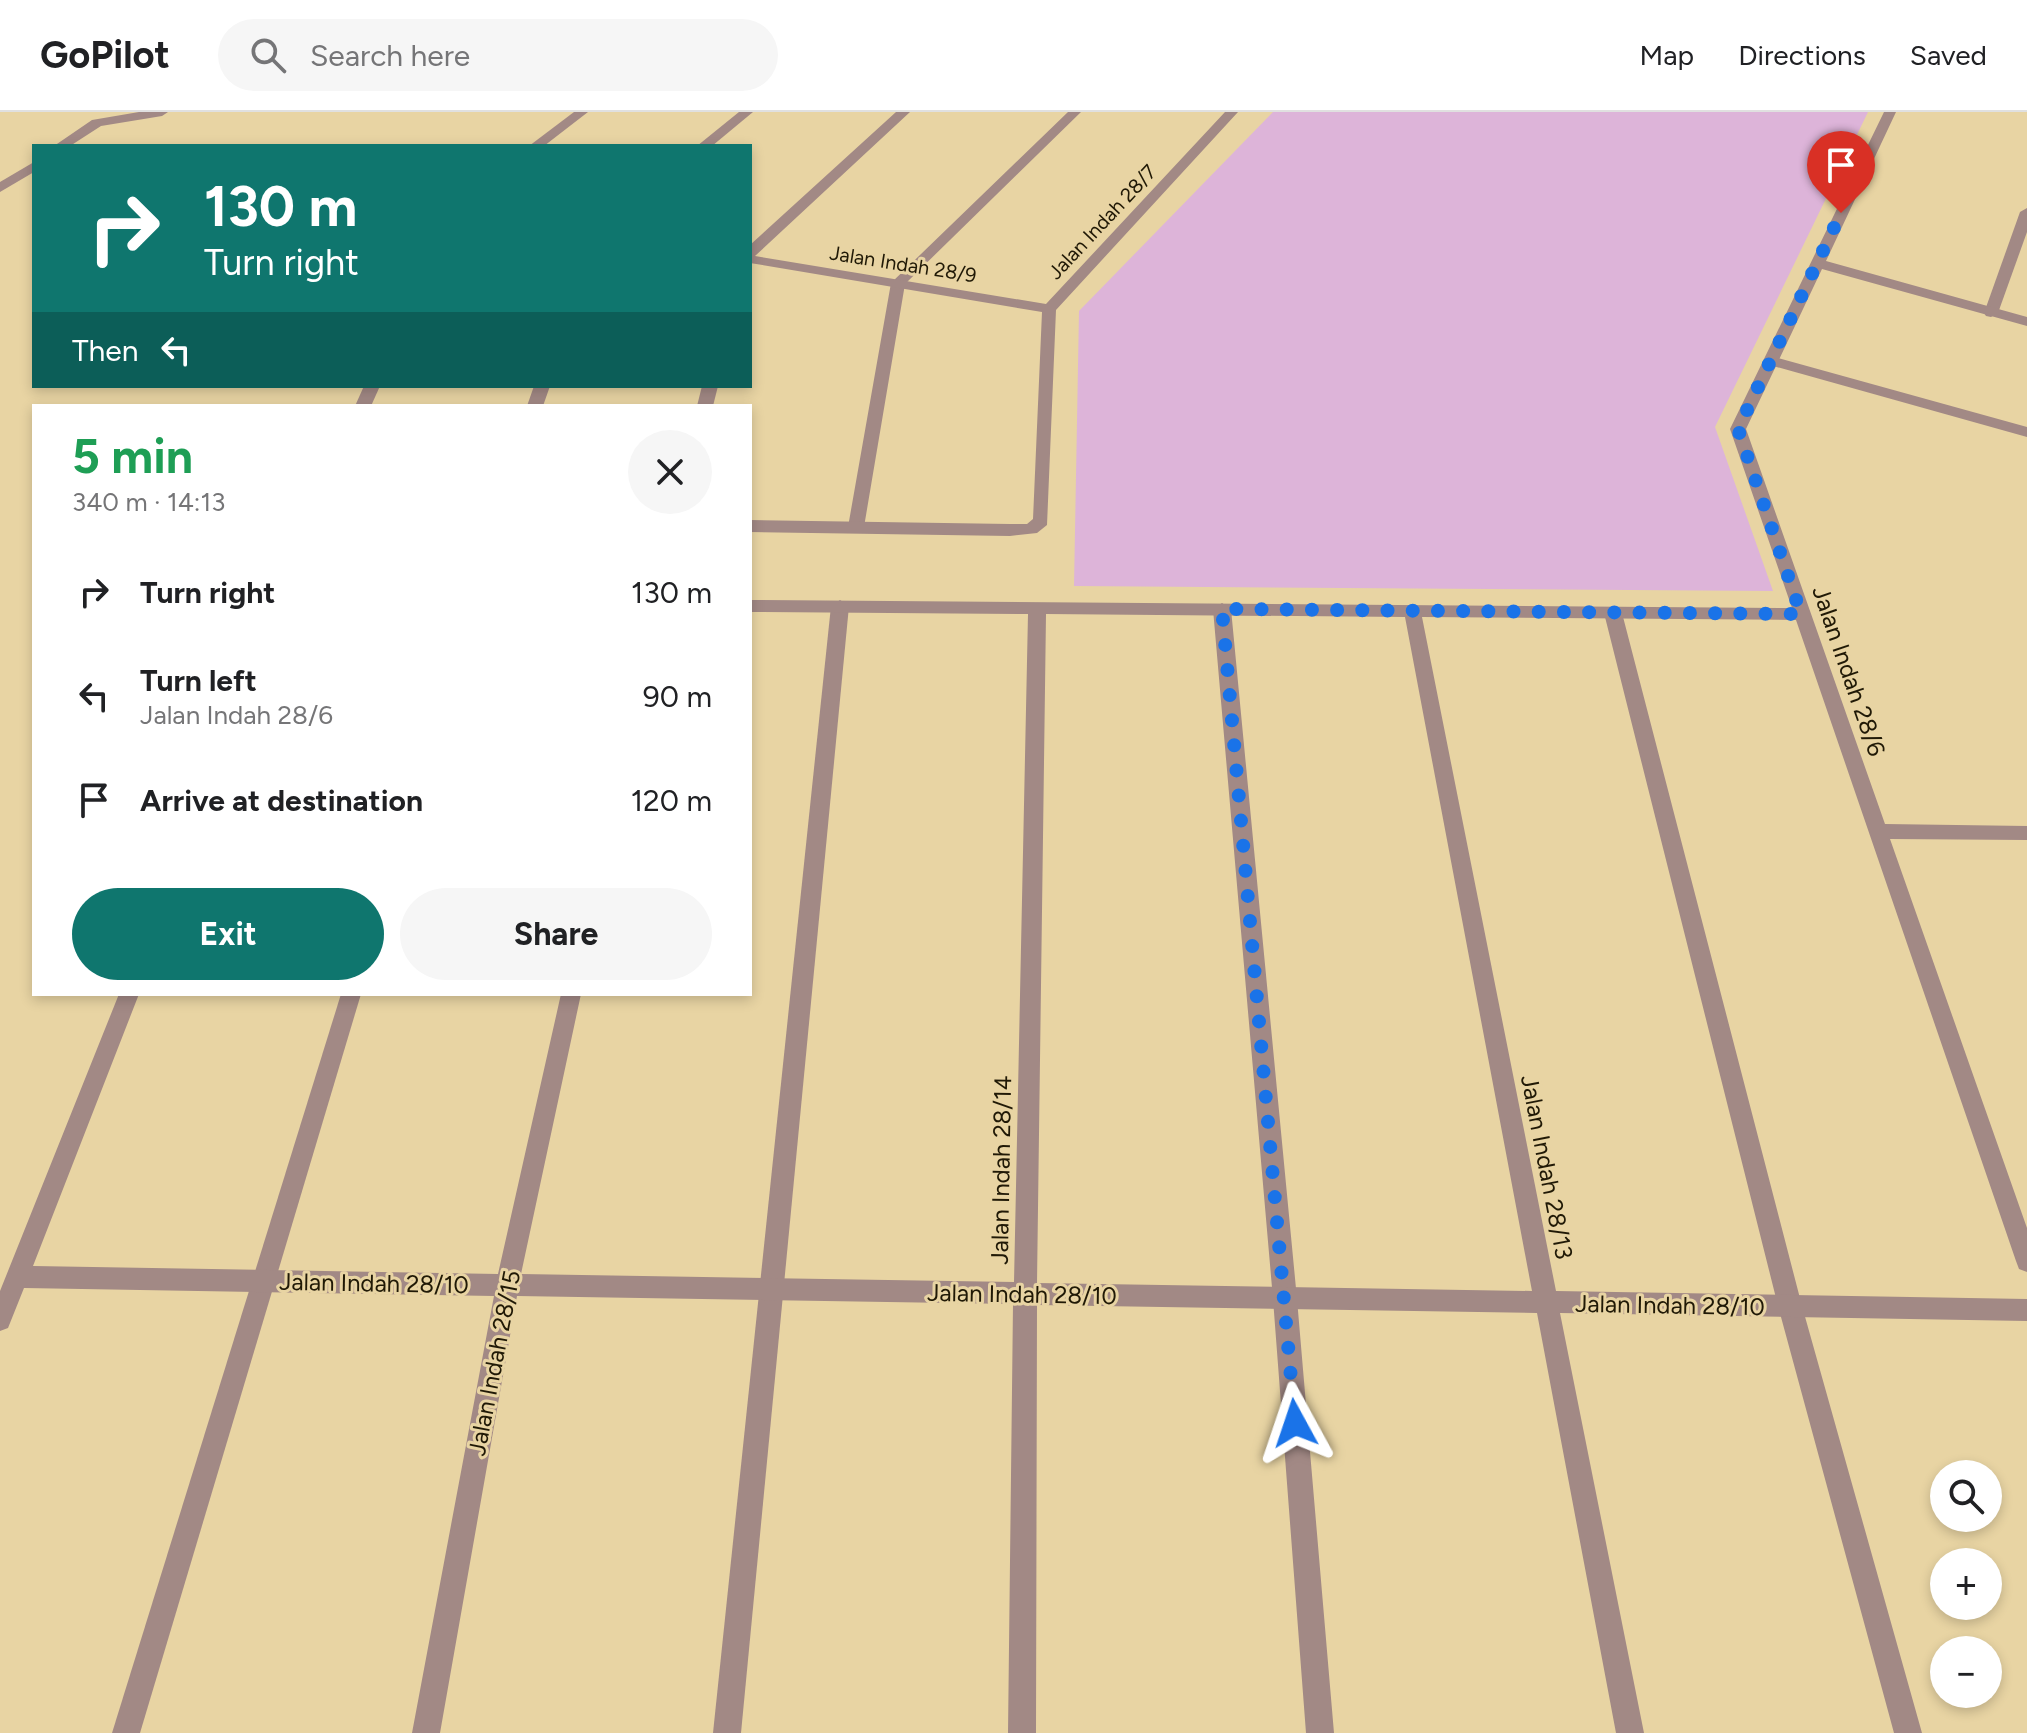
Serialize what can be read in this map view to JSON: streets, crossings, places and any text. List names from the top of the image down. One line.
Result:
{"streets":{"street":["Jalan Indah 28/7","Jalan Indah 28/9","Jalan Indah 28/6","Jalan Indah 28/13","Jalan Indah 28/14","Jalan Indah 28/10","Jalan Indah 28/15"]},"crossings":[["Jalan Indah 28/7","Jalan Indah 28/9"],["Jalan Indah 28/13","Jalan Indah 28/10"],["Jalan Indah 28/14","Jalan Indah 28/10"],["Jalan Indah 28/10","Jalan Indah 28/15"]],"page":{"header":"GoPilot","search":"Search here","nav":["Map","Directions","Saved"],"turn":["130 m","Turn right"],"then":"Then","heading":["5 min","340 m · 14:13"],"list":[{"name":"Turn right","value":"130 m"},{"name":"Turn left","note":"Jalan Indah 28/6","value":"90 m"},{"name":"Arrive at destination","value":"120 m"}],"buttons":["Exit","Share"],"map_buttons":["+","−"]}}
